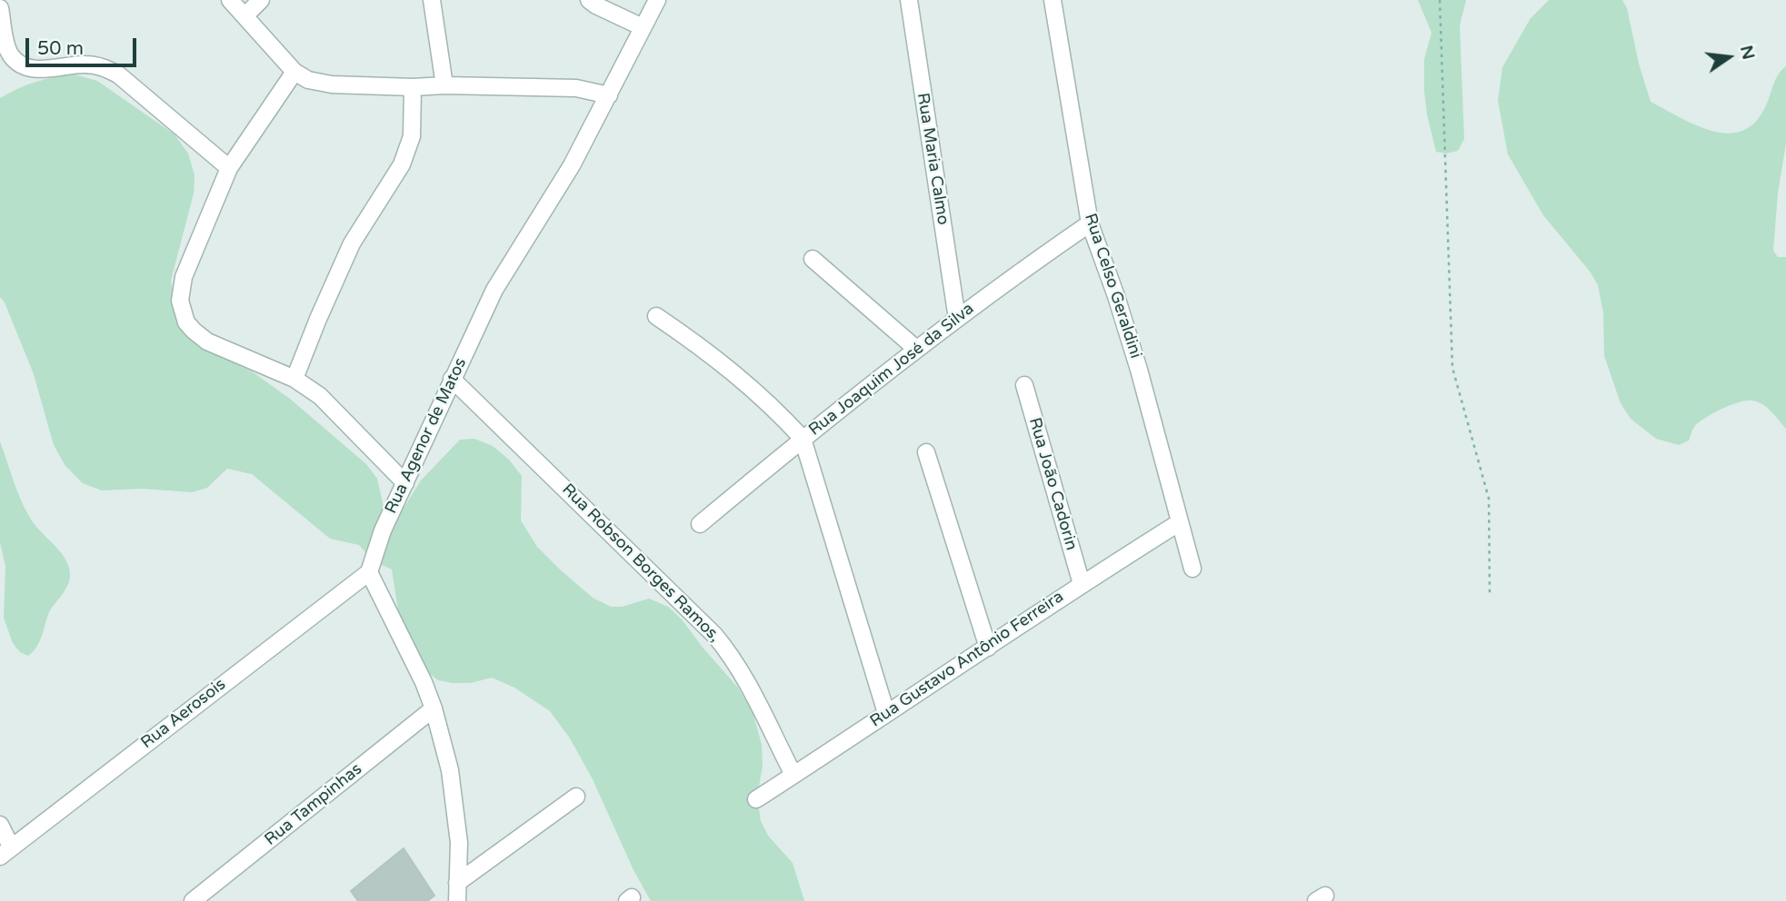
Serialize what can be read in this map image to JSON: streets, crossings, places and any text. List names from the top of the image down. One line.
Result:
{"streets":{"street":["Rua Maria Calmo","Rua Celso Geraldini","Rua Joaquim José da Silva","Rua Agenor de Matos","Rua João Cadorin","Rua Robson Borges Ramos,","Rua Gustavo Antônio Ferreira","Rua Aerosois","Rua Tampinhas"]},"crossings":[["Rua Maria Calmo","Rua Joaquim José da Silva"],["Rua Celso Geraldini","Rua Joaquim José da Silva"],["Rua Celso Geraldini","Rua Gustavo Antônio Ferreira"],["Rua Joaquim José da Silva","Rua Gustavo Antônio Ferreira"],["Rua Agenor de Matos","Rua Robson Borges Ramos,"],["Rua Agenor de Matos","Rua Aerosois"],["Rua João Cadorin","Rua Gustavo Antônio Ferreira"],["Rua Robson Borges Ramos,","Rua Gustavo Antônio Ferreira"]],"scale_bar":"50 m","north":"right"}
